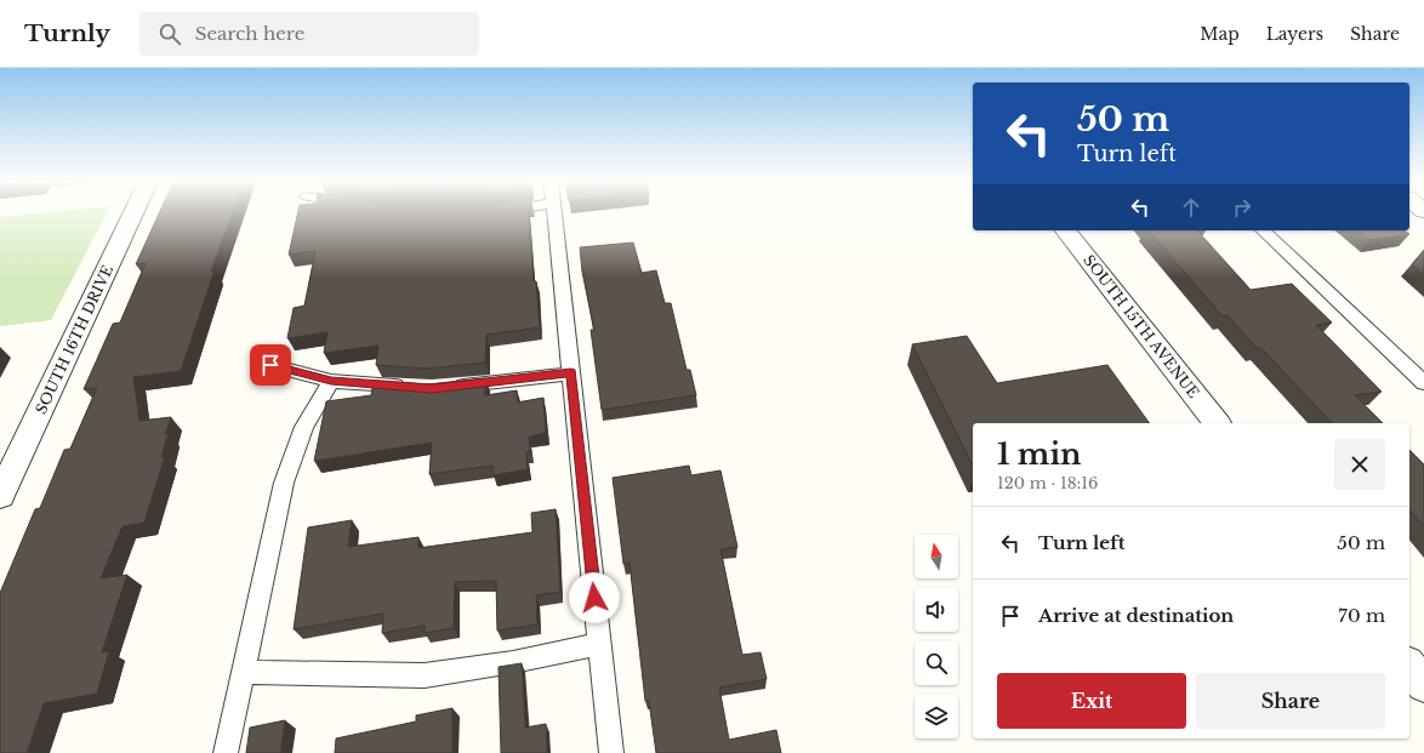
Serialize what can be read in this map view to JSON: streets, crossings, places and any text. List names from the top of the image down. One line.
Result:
{"streets":{"street":["SOUTH 15TH AVENUE","SOUTH 16TH DRIVE"]},"north":"top","page":{"header":"Turnly","search":"Search here","nav":["Map","Layers","Share"],"turn":["50 m","Turn left"],"heading":["1 min","120 m · 18:16"],"list":[{"name":"Turn left","value":"50 m"},{"name":"Arrive at destination","value":"70 m"}],"buttons":["Exit","Share"]}}
